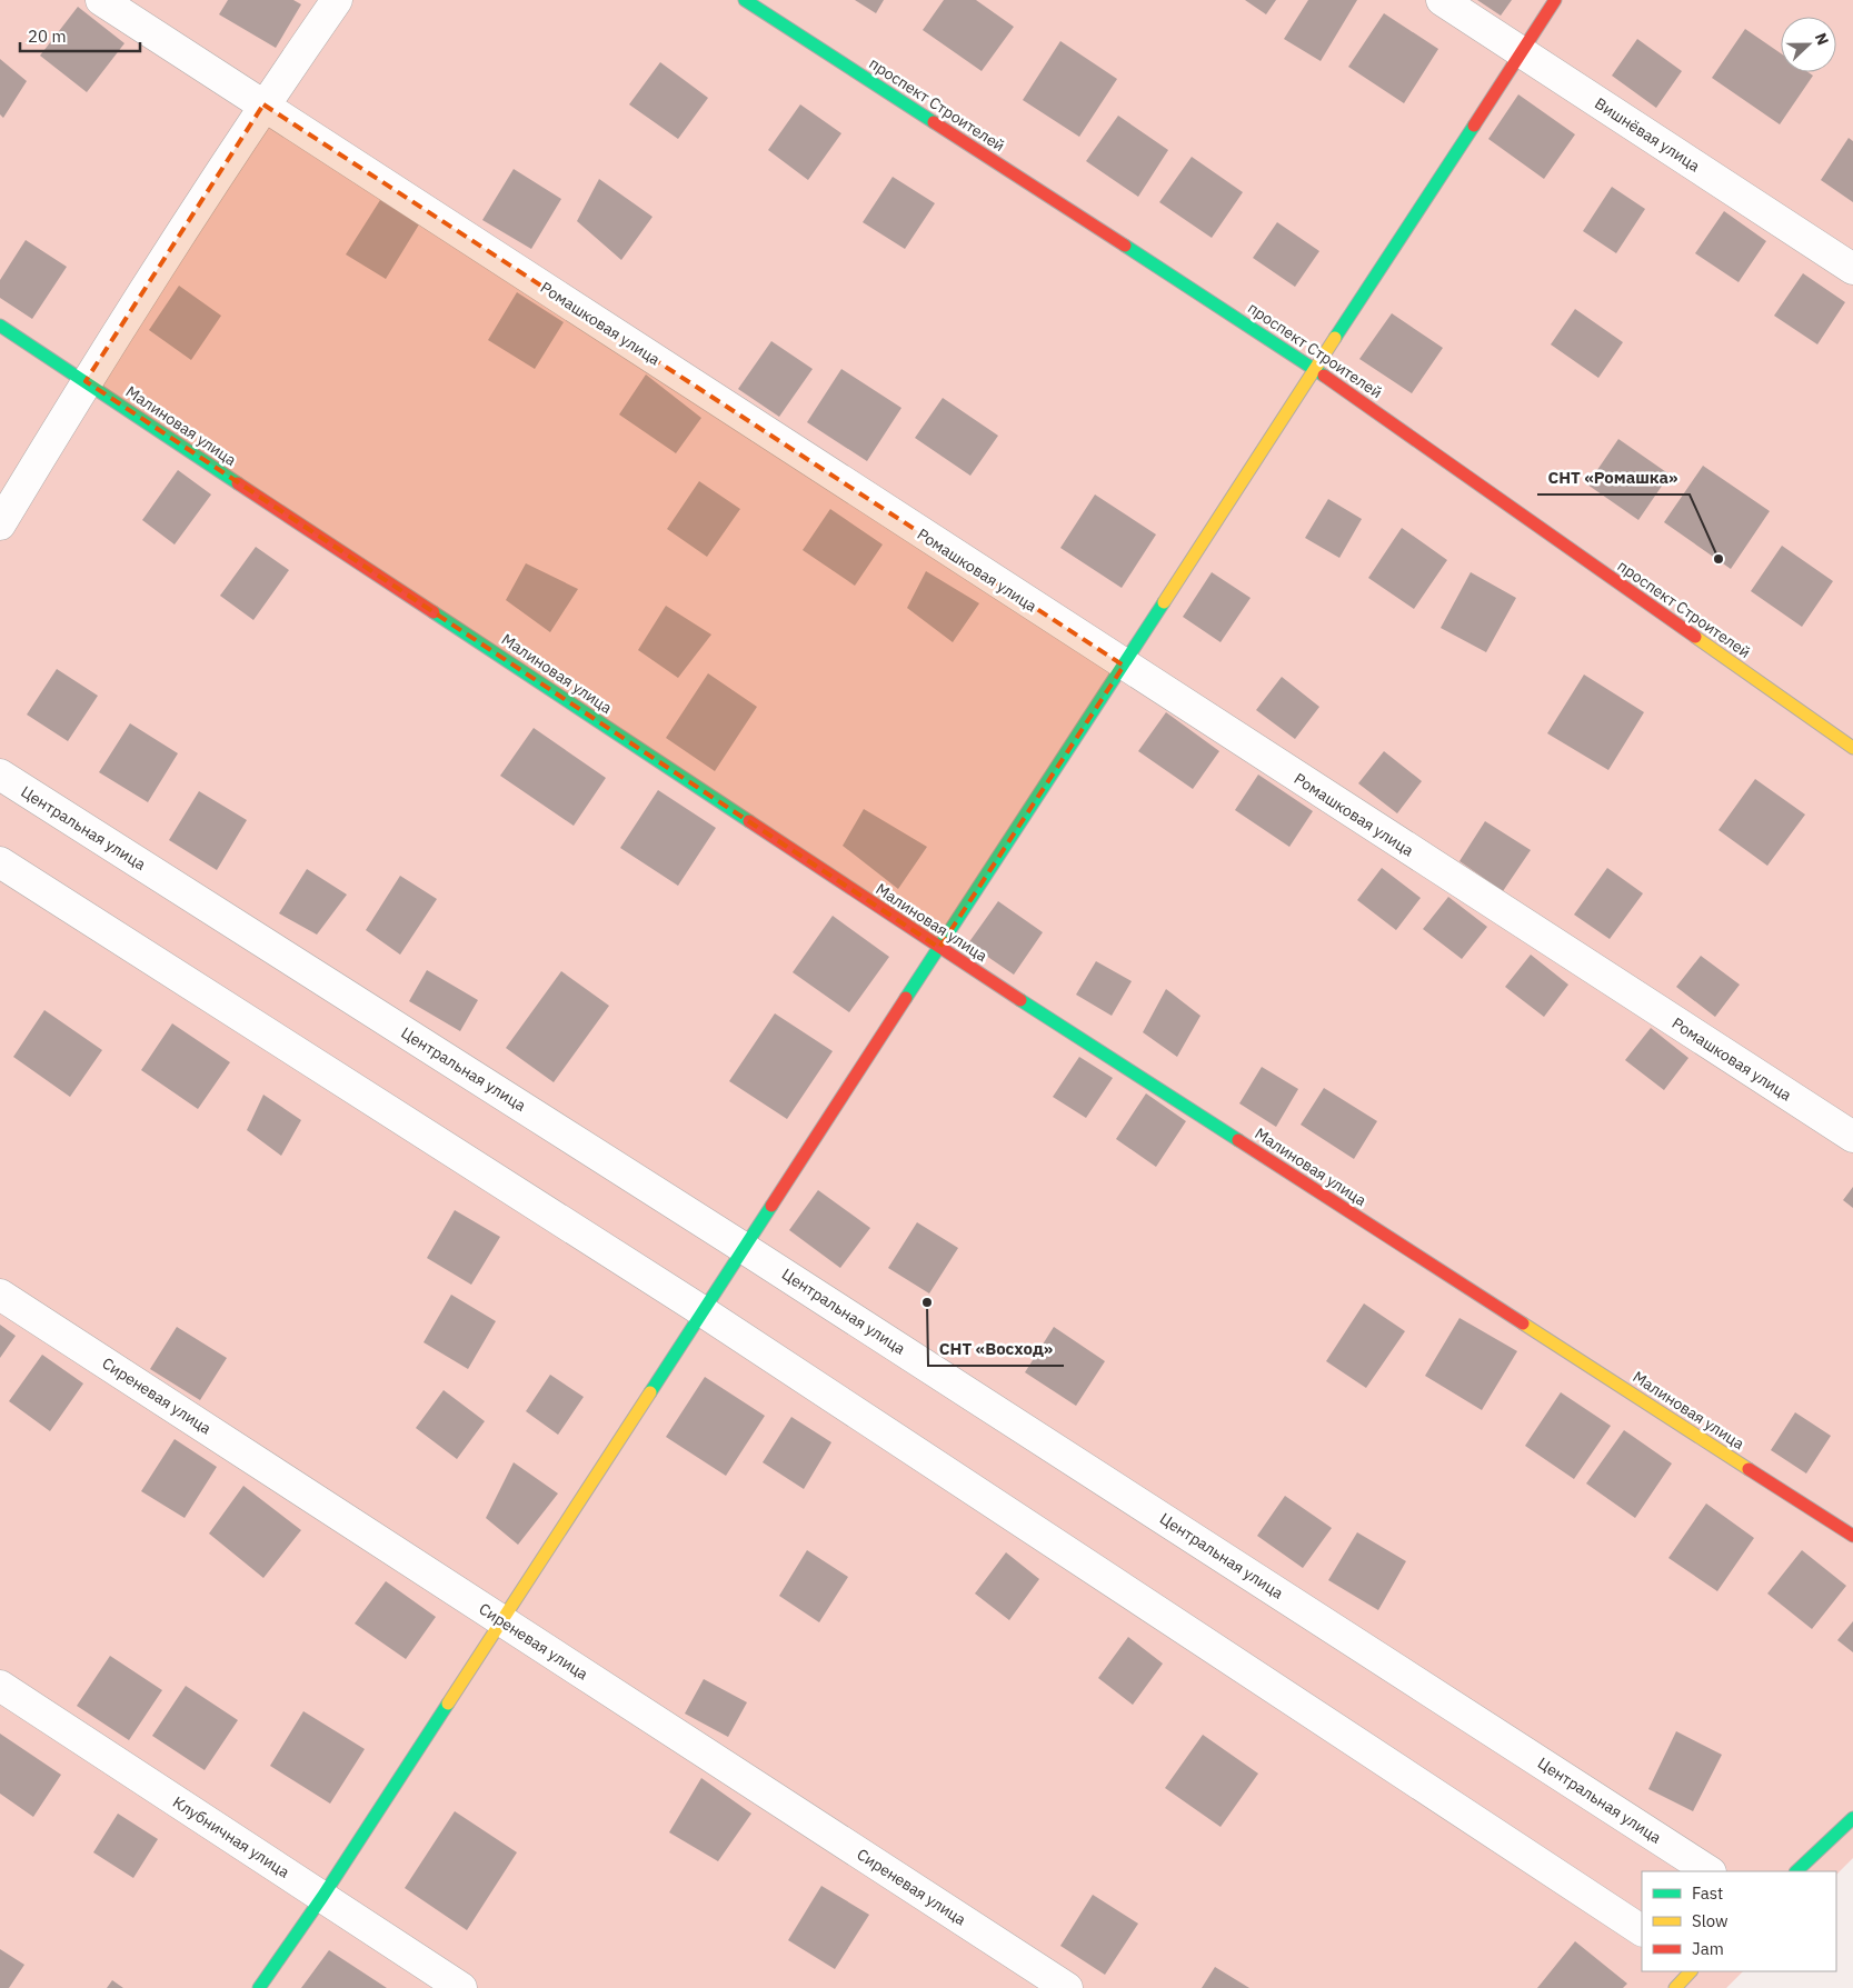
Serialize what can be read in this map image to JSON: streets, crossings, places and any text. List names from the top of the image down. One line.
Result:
{"streets":{"street":["проспект Строителей","Вишнёвая улица","Ромашковая улица","Малиновая улица","Центральная улица","Сиреневая улица","Клубничная улица"]},"places":["СНТ «Ромашка»","СНТ «Восход»"],"legend":["Fast","Slow","Jam"],"scale_bar":"20 m","north":"right"}
